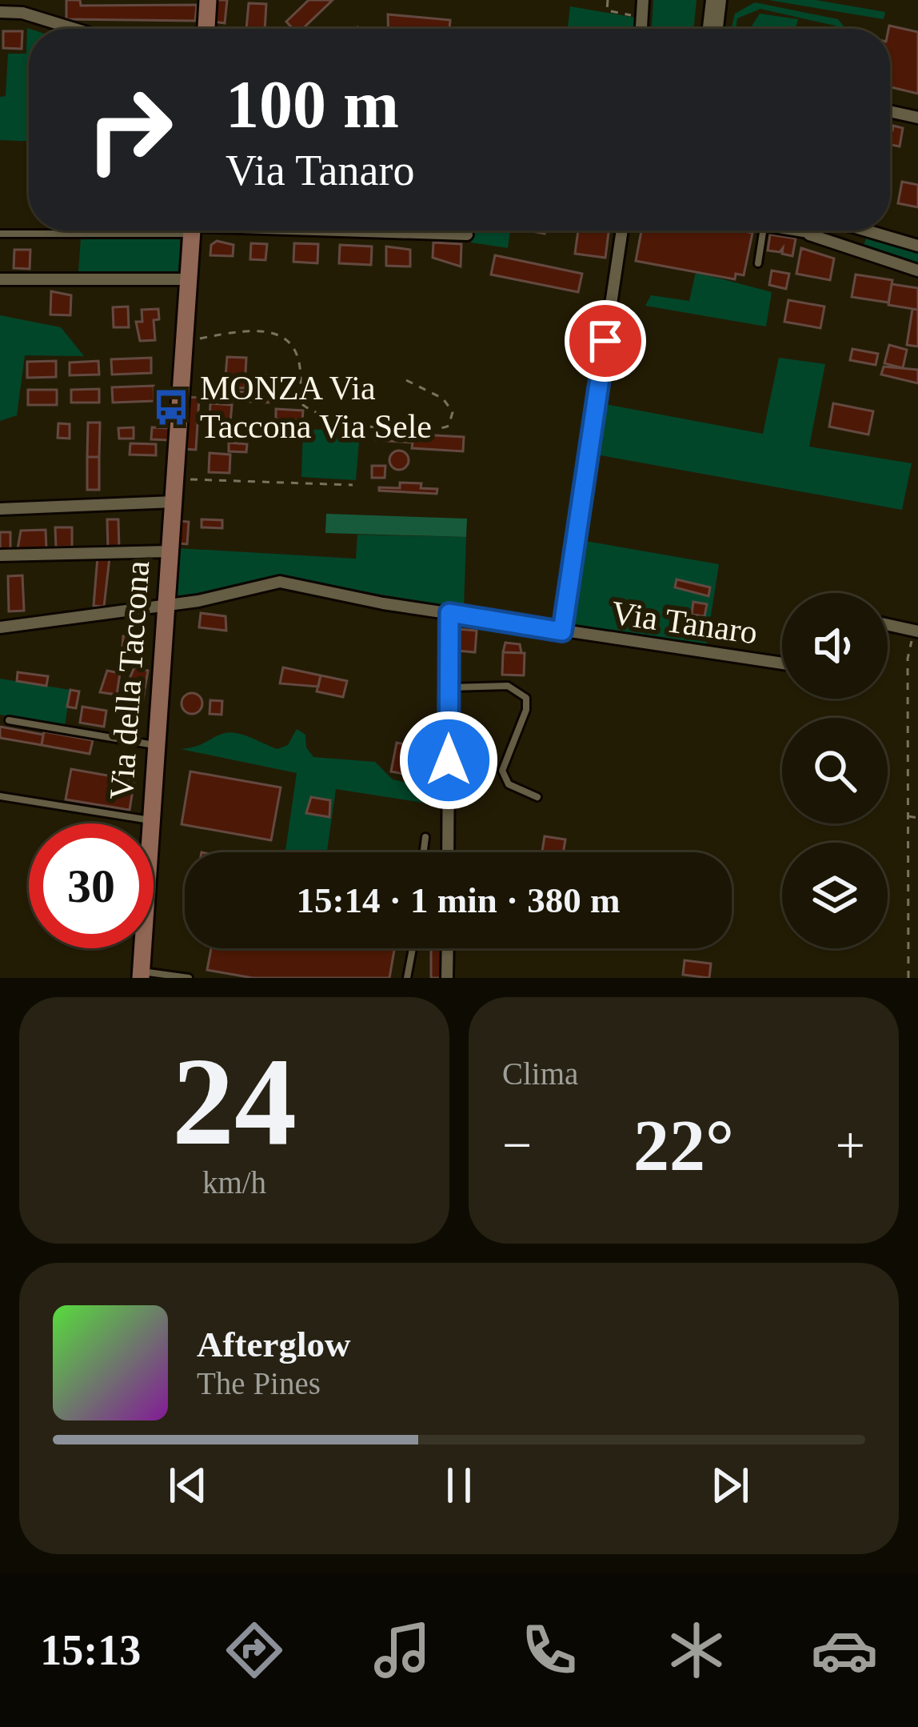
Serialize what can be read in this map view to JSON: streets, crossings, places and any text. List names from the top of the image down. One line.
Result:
{"streets":{"main road":["Via della Taccona"],"street":["Via Tanaro"]},"crossings":[["Via Tanaro","Via della Taccona"]],"places":{"bus stop":["MONZA Via Taccona Via Sele"]},"page":{"turn":["100 m","Via Tanaro"],"limit":"30","trip":"15:14 · 1 min · 380 m","tile":[["24","km/h"],"Clima"],"heat":["−","22°","+"],"song":["Afterglow","The Pines"],"tabs":"15:13"}}
